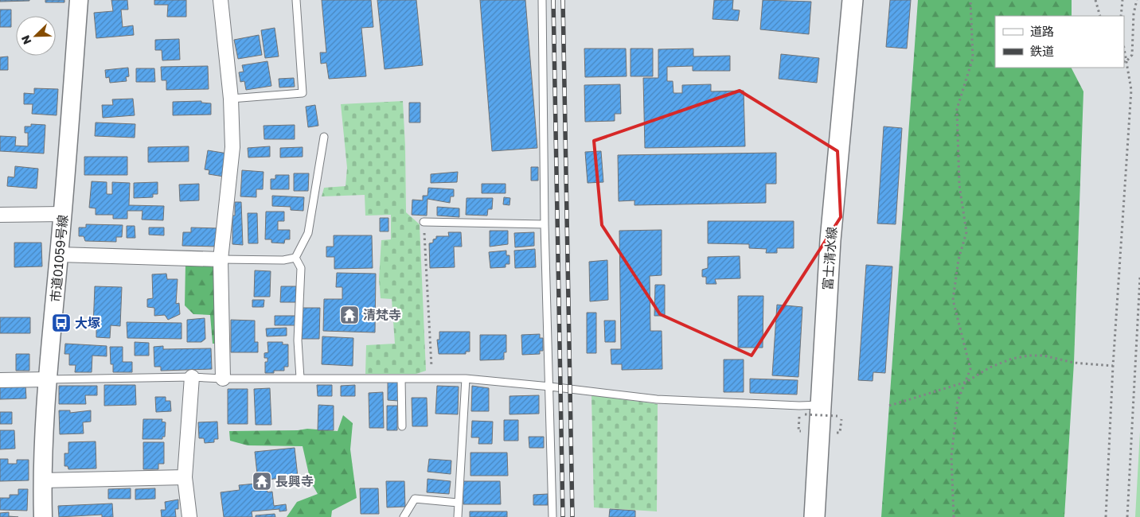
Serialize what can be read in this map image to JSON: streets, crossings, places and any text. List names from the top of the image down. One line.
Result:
{"streets":{"main road":["富士清水線"],"street":["市道01059号線"]},"places":{"temple":["清梵寺","長興寺"],"bus stop":["大塚"]},"legend":["道路","鉄道"],"north":"bottom left"}
